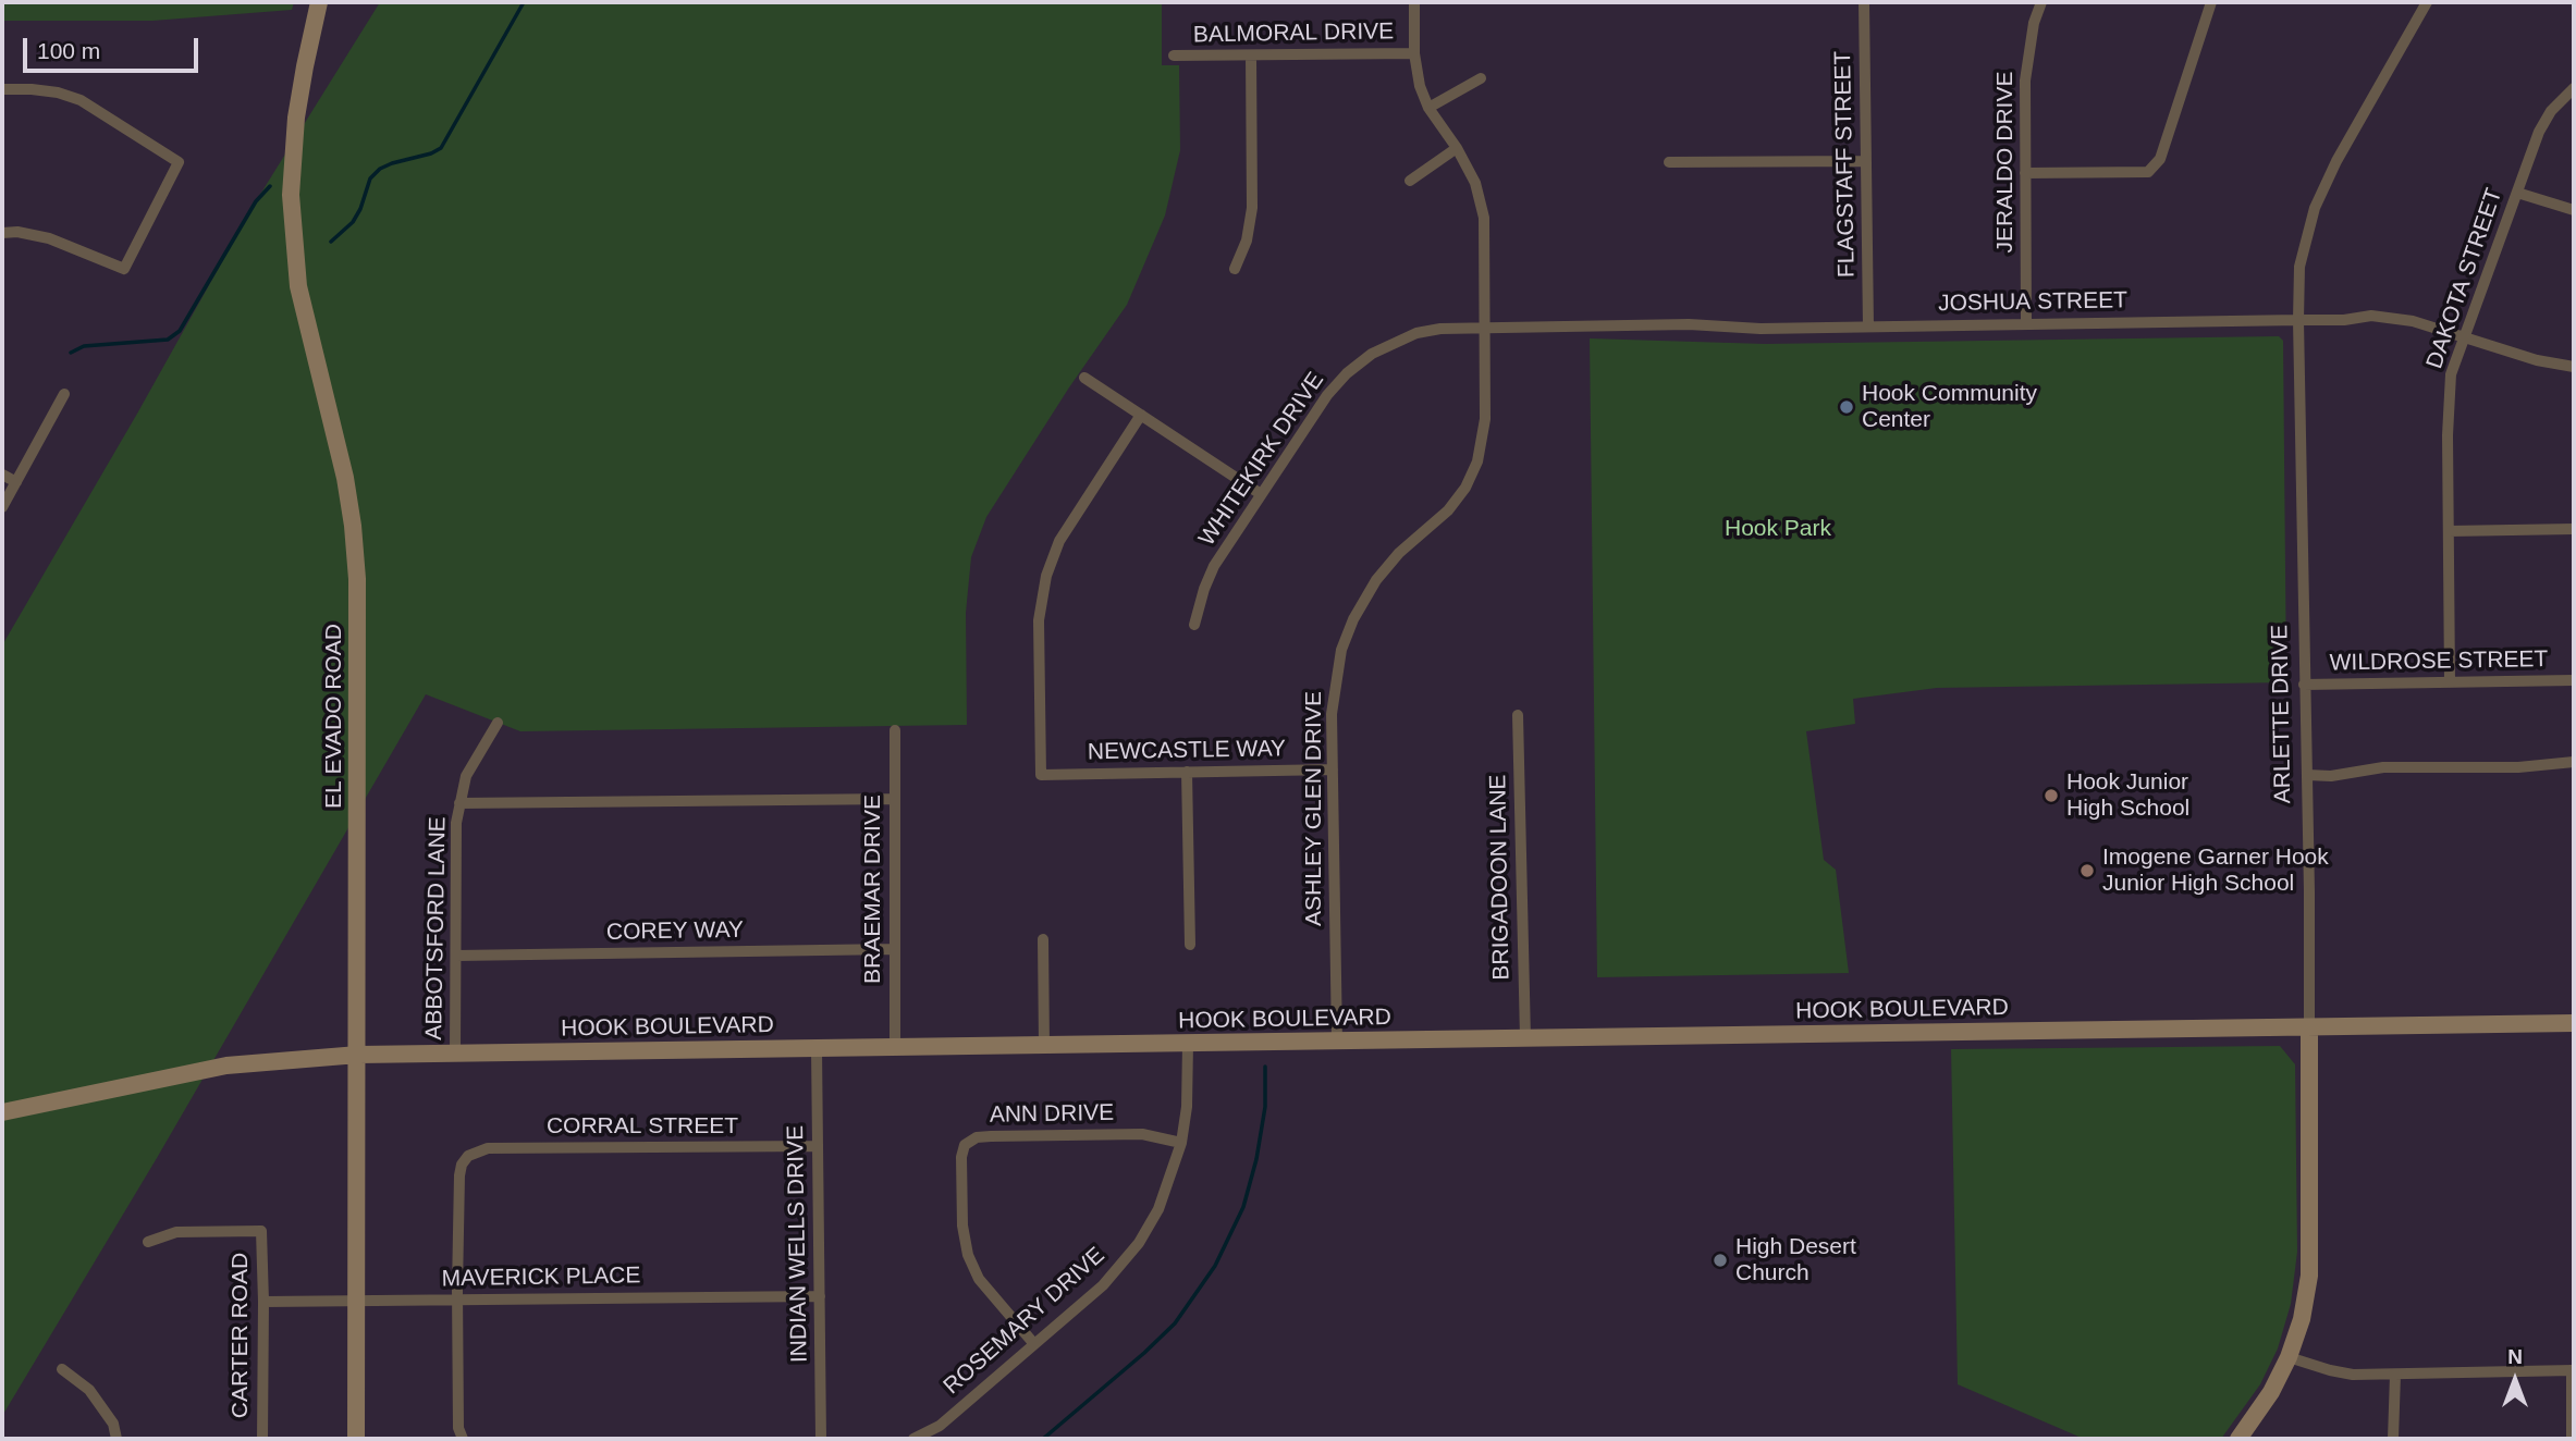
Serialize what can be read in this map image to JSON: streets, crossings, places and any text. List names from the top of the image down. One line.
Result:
{"streets":{"main road":["ARLETTE DRIVE","EL EVADO ROAD","HOOK BOULEVARD"],"street":["BALMORAL DRIVE","JERALDO DRIVE","FLAGSTAFF STREET","DAKOTA STREET","JOSHUA STREET","WHITEKIRK DRIVE","WILDROSE STREET","NEWCASTLE WAY","ASHLEY GLEN DRIVE","BRIGADOON LANE","BRAEMAR DRIVE","ABBOTSFORD LANE","COREY WAY","ANN DRIVE","CORRAL STREET","INDIAN WELLS DRIVE","MAVERICK PLACE","ROSEMARY DRIVE","CARTER ROAD"]},"crossings":[["BALMORAL DRIVE","ASHLEY GLEN DRIVE"],["JERALDO DRIVE","JOSHUA STREET"],["FLAGSTAFF STREET","JOSHUA STREET"],["DAKOTA STREET","JOSHUA STREET"],["DAKOTA STREET","WILDROSE STREET"],["JOSHUA STREET","WHITEKIRK DRIVE"],["JOSHUA STREET","ARLETTE DRIVE"],["JOSHUA STREET","ASHLEY GLEN DRIVE"],["WHITEKIRK DRIVE","ASHLEY GLEN DRIVE"],["WILDROSE STREET","ARLETTE DRIVE"],["ARLETTE DRIVE","HOOK BOULEVARD"],["EL EVADO ROAD","HOOK BOULEVARD"],["EL EVADO ROAD","MAVERICK PLACE"],["NEWCASTLE WAY","ASHLEY GLEN DRIVE"],["ASHLEY GLEN DRIVE","HOOK BOULEVARD"],["BRIGADOON LANE","HOOK BOULEVARD"],["BRAEMAR DRIVE","COREY WAY"],["BRAEMAR DRIVE","HOOK BOULEVARD"],["ABBOTSFORD LANE","COREY WAY"],["ABBOTSFORD LANE","HOOK BOULEVARD"],["HOOK BOULEVARD","INDIAN WELLS DRIVE"],["HOOK BOULEVARD","ROSEMARY DRIVE"],["ANN DRIVE","ROSEMARY DRIVE"],["CORRAL STREET","INDIAN WELLS DRIVE"],["CORRAL STREET","MAVERICK PLACE"],["INDIAN WELLS DRIVE","MAVERICK PLACE"],["MAVERICK PLACE","CARTER ROAD"]],"parks":["Hook Park"],"places":["Hook Community Center","Hook Junior High School","Imogene Garner Hook Junior High School","High Desert Church"],"scale_bar":"100 m","north":"top"}
